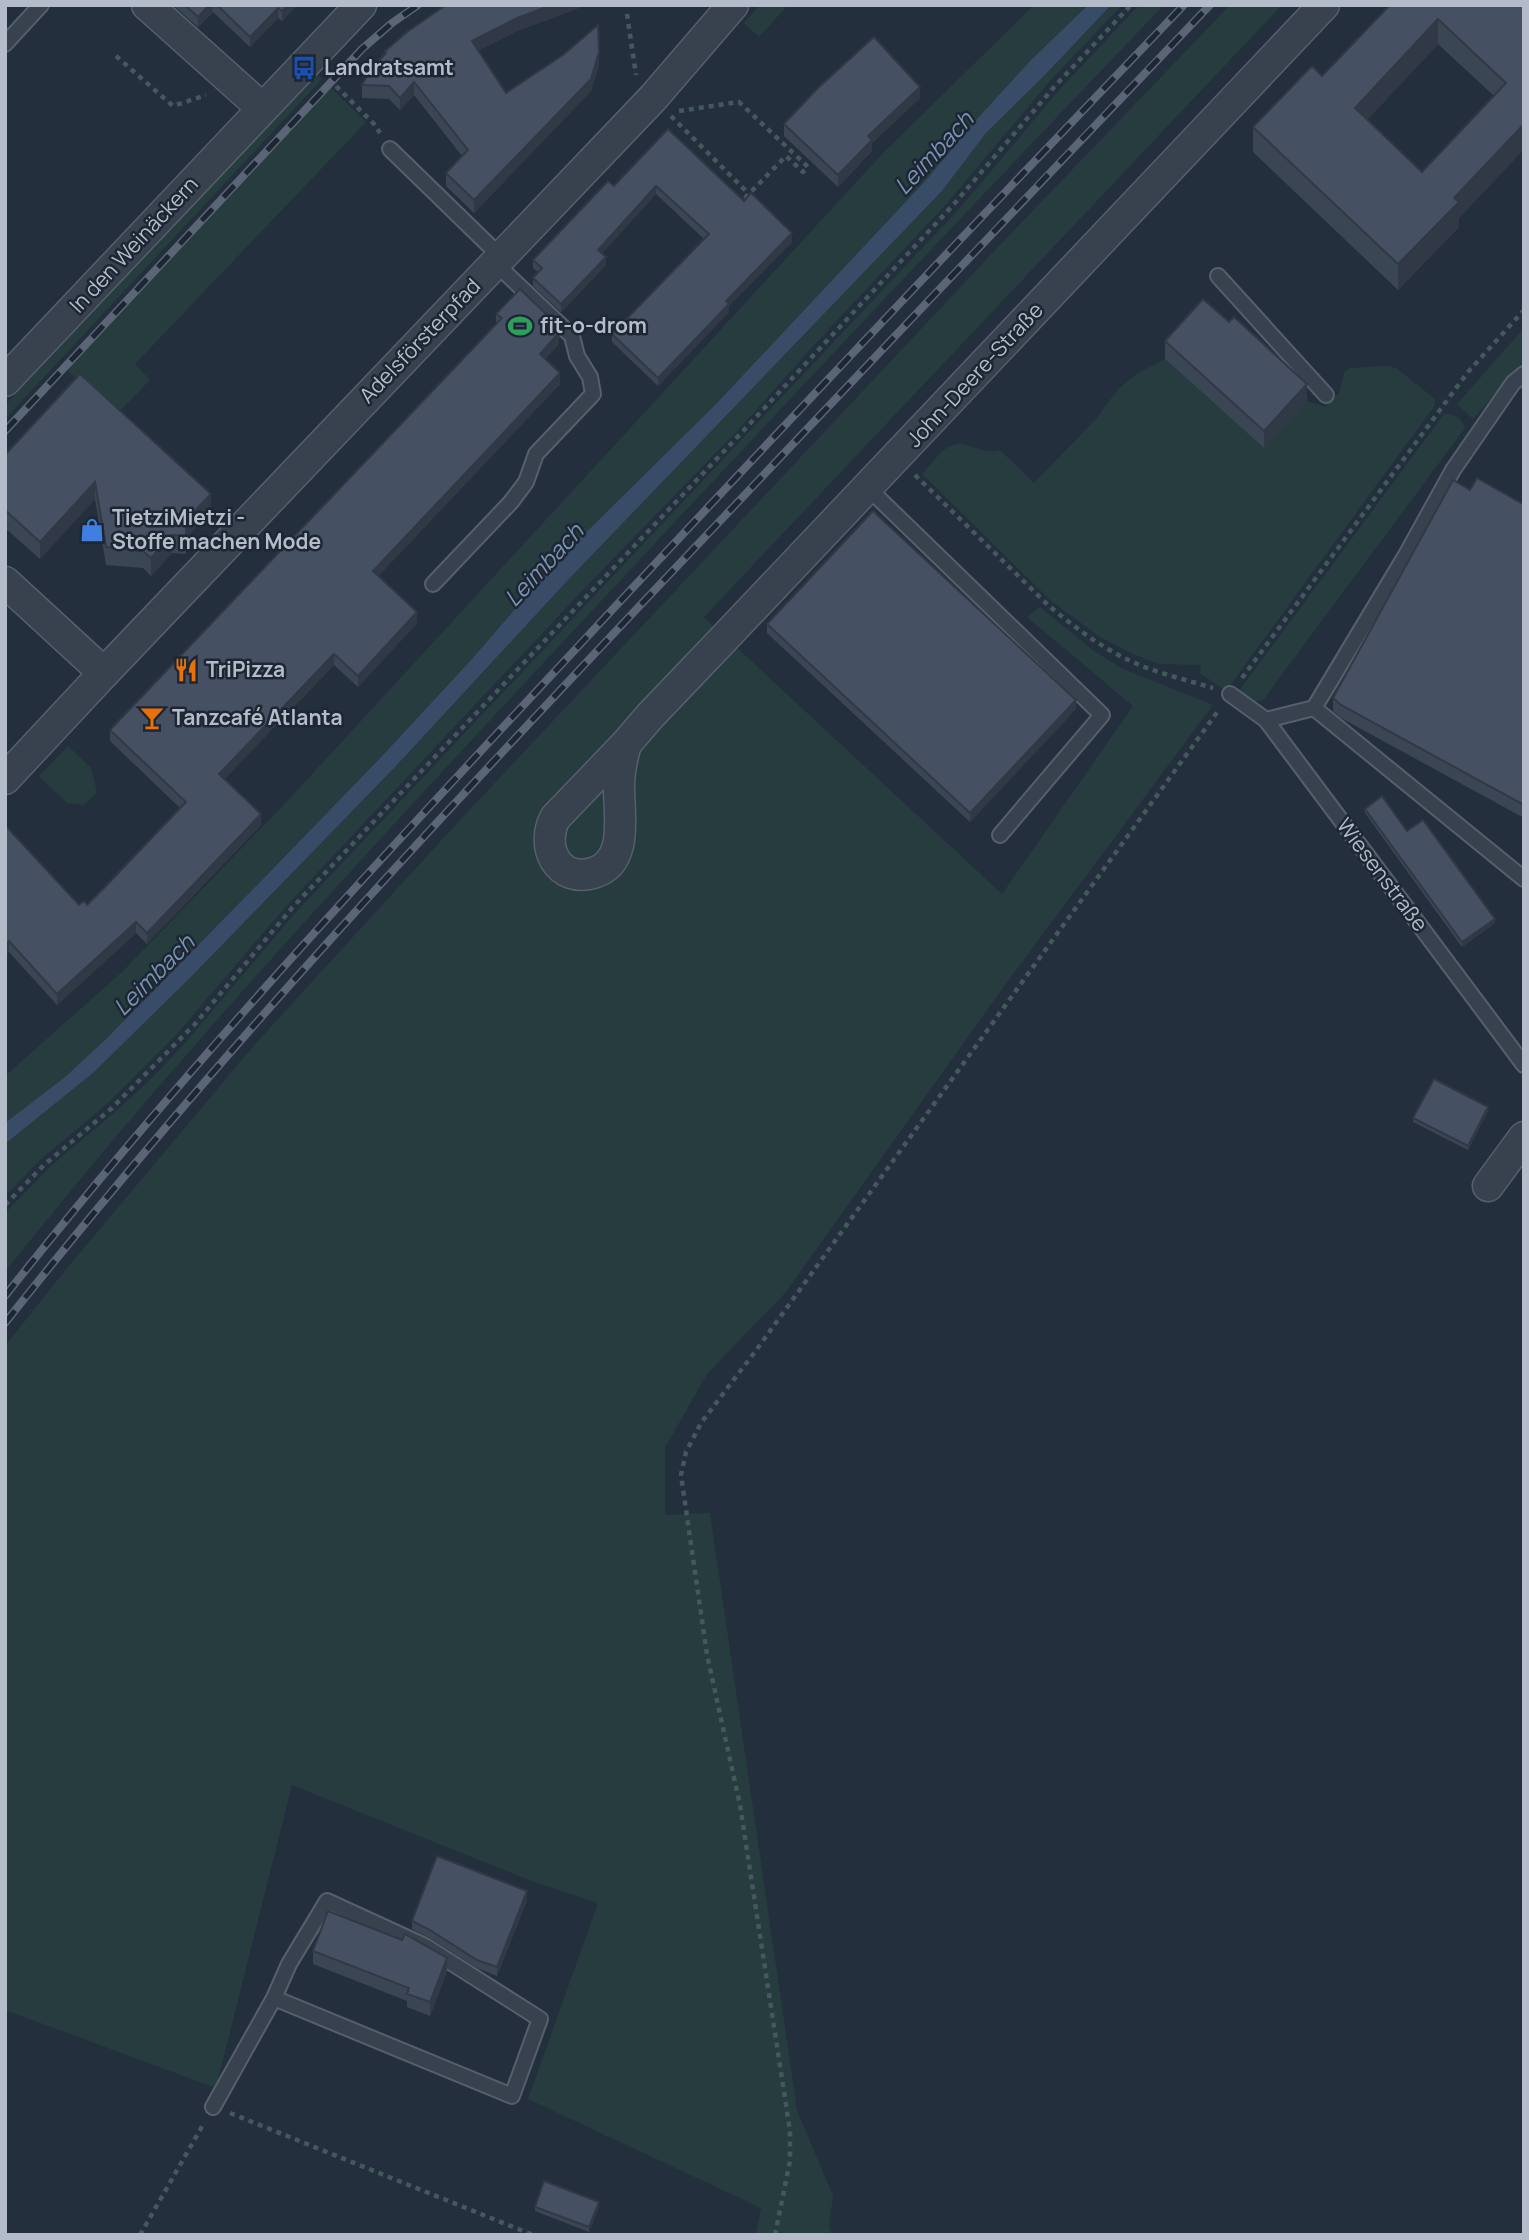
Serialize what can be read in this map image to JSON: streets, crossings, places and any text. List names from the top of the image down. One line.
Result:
{"streets":{"street":["In den Weinäckern","Adelsförsterpfad","John-Deere-Straße"],"lane":["Wiesenstraße"]},"water":["Leimbach"],"places":{"bus stop":["Landratsamt"],"sports":["fit-o-drom"],"shop":["TietziMietzi - Stoffe machen Mode"],"restaurant":["TriPizza"],"bar":["Tanzcafé Atlanta"]}}
